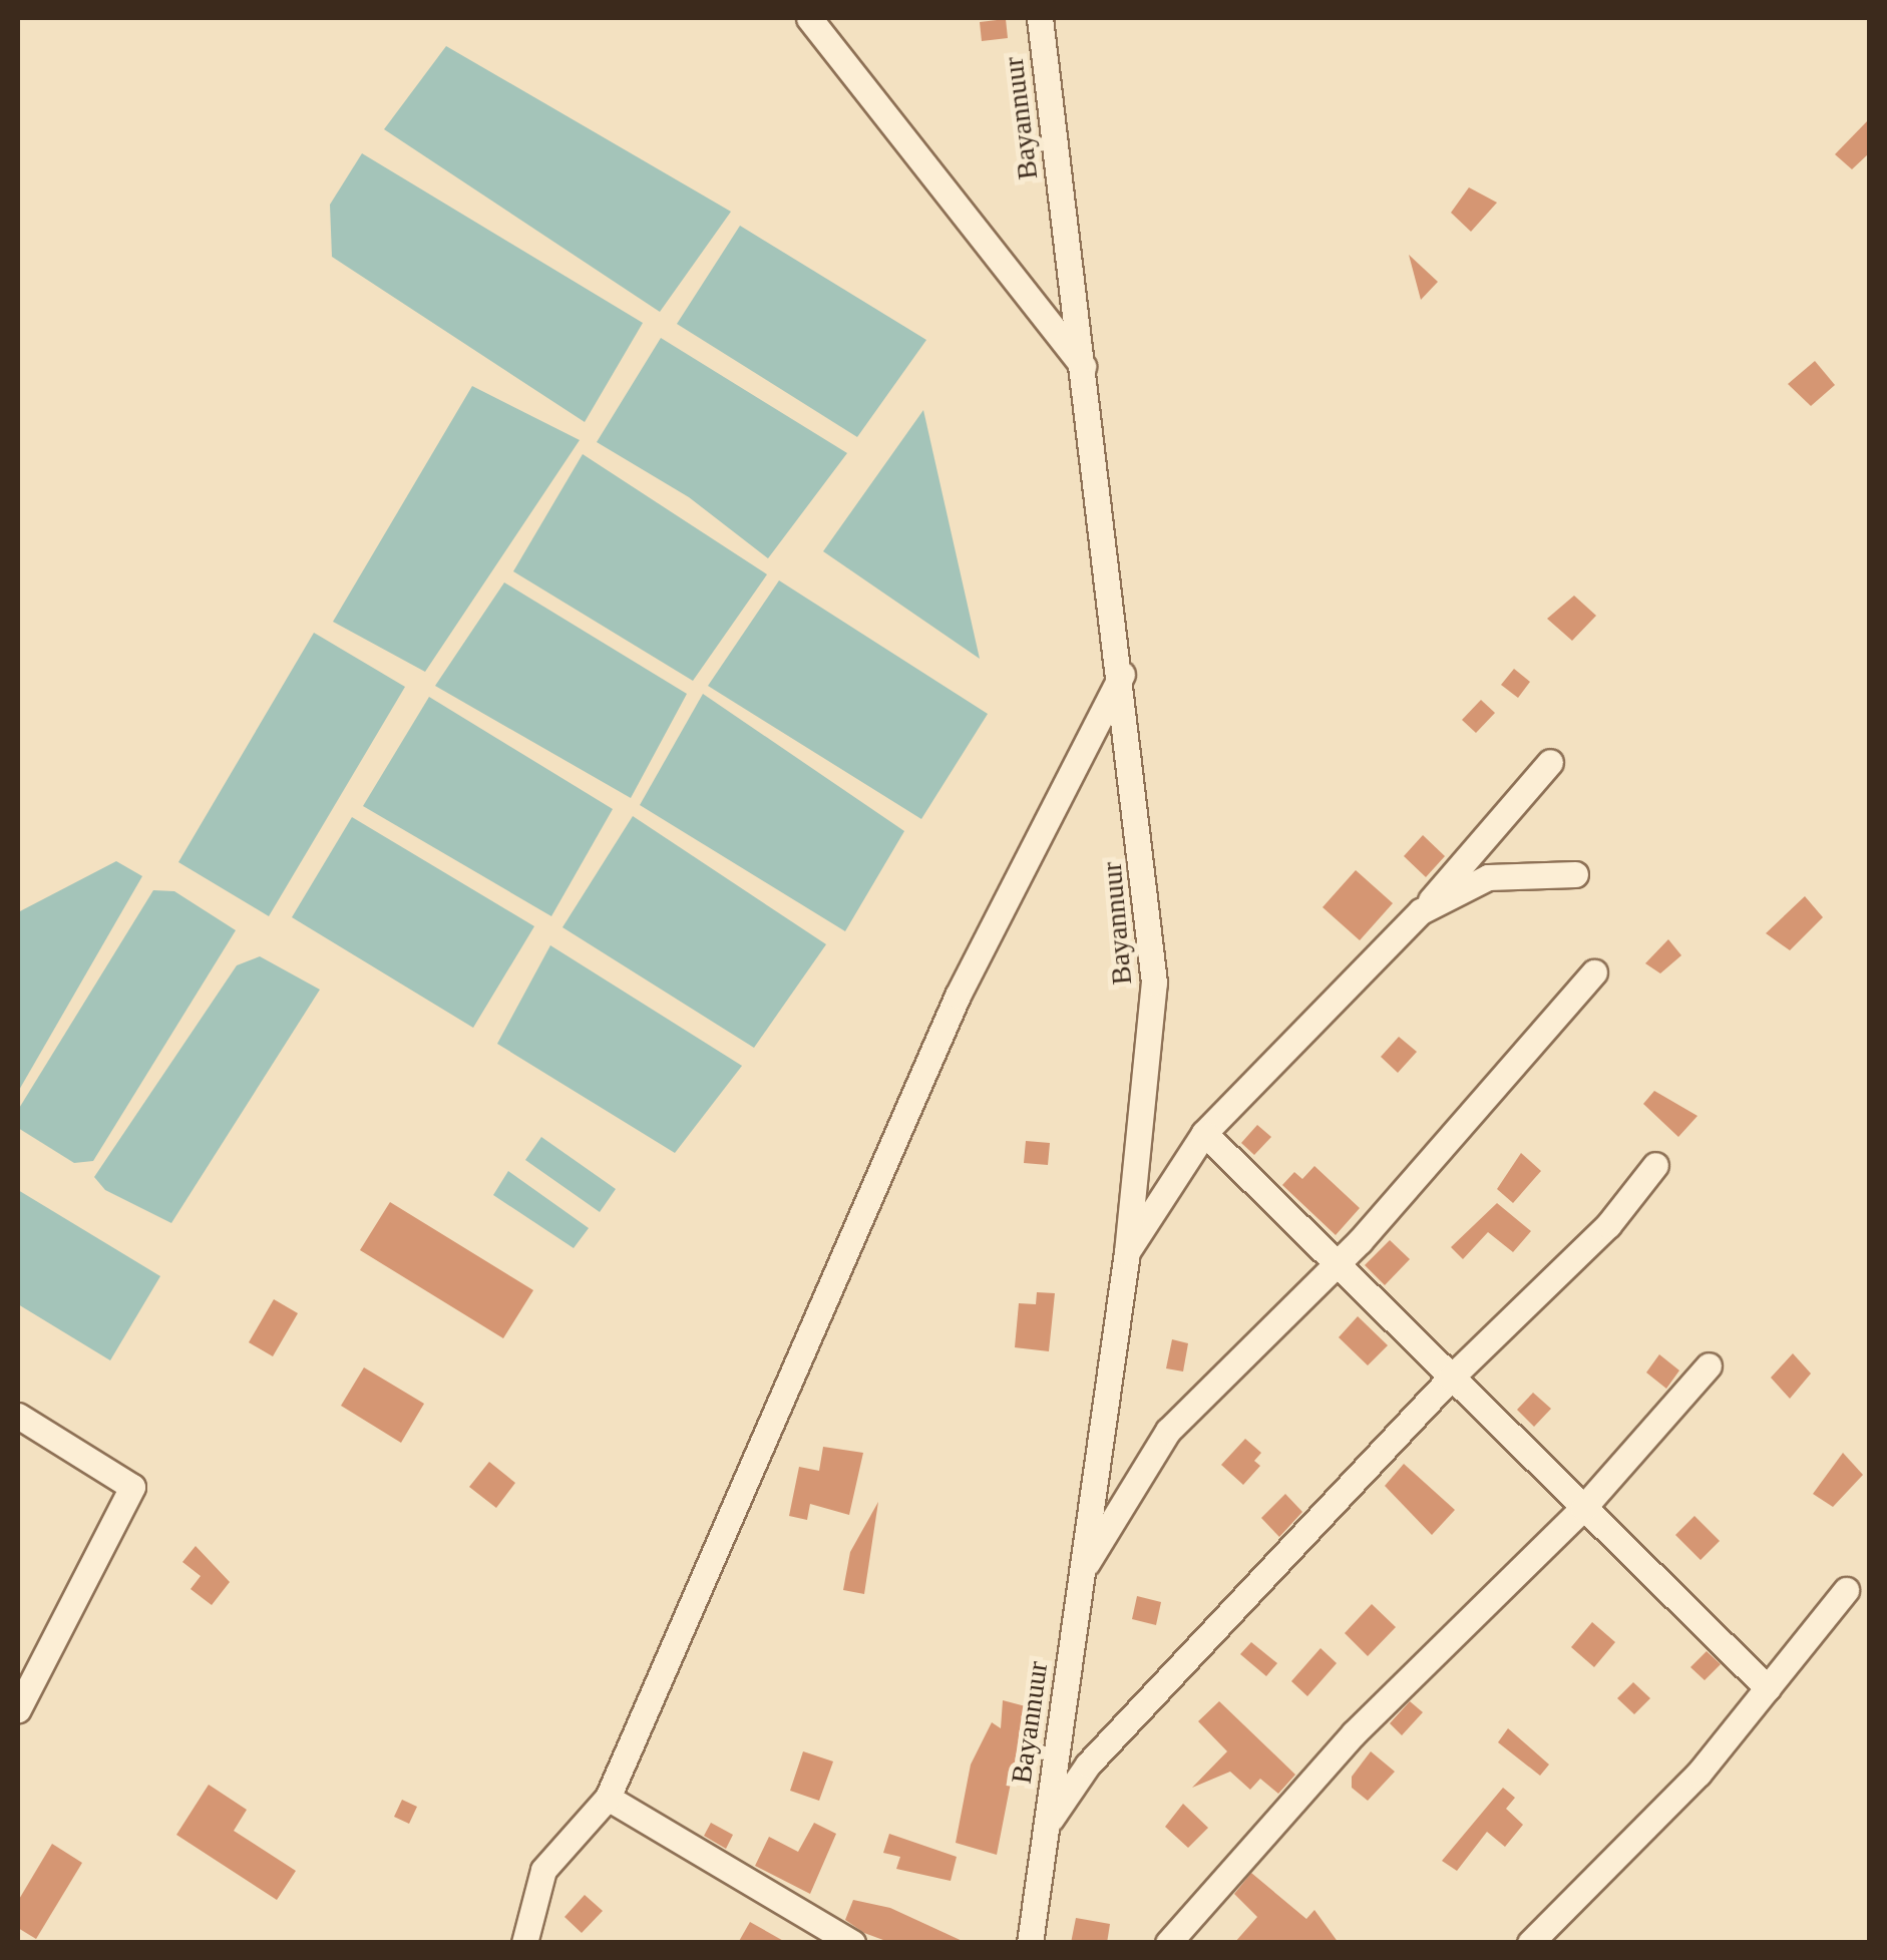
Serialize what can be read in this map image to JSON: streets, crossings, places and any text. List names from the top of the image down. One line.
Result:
{"streets":{"street":["Bayannuur"]}}
